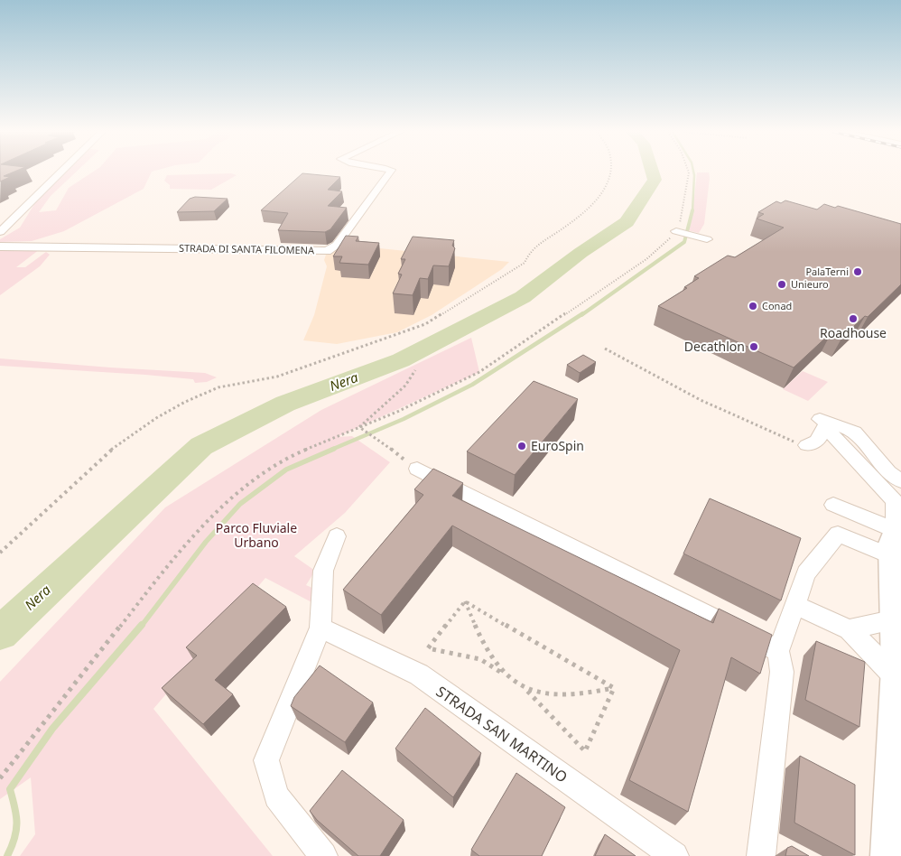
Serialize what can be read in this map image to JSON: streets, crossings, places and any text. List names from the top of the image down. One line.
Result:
{"streets":{"street":["STRADA DI SANTA FILOMENA","STRADA SAN MARTINO"]},"water":["Nera"],"parks":["Parco Fluviale Urbano"],"places":["PalaTerni","Unieuro","Conad","Roadhouse","Decathlon","EuroSpin"]}
